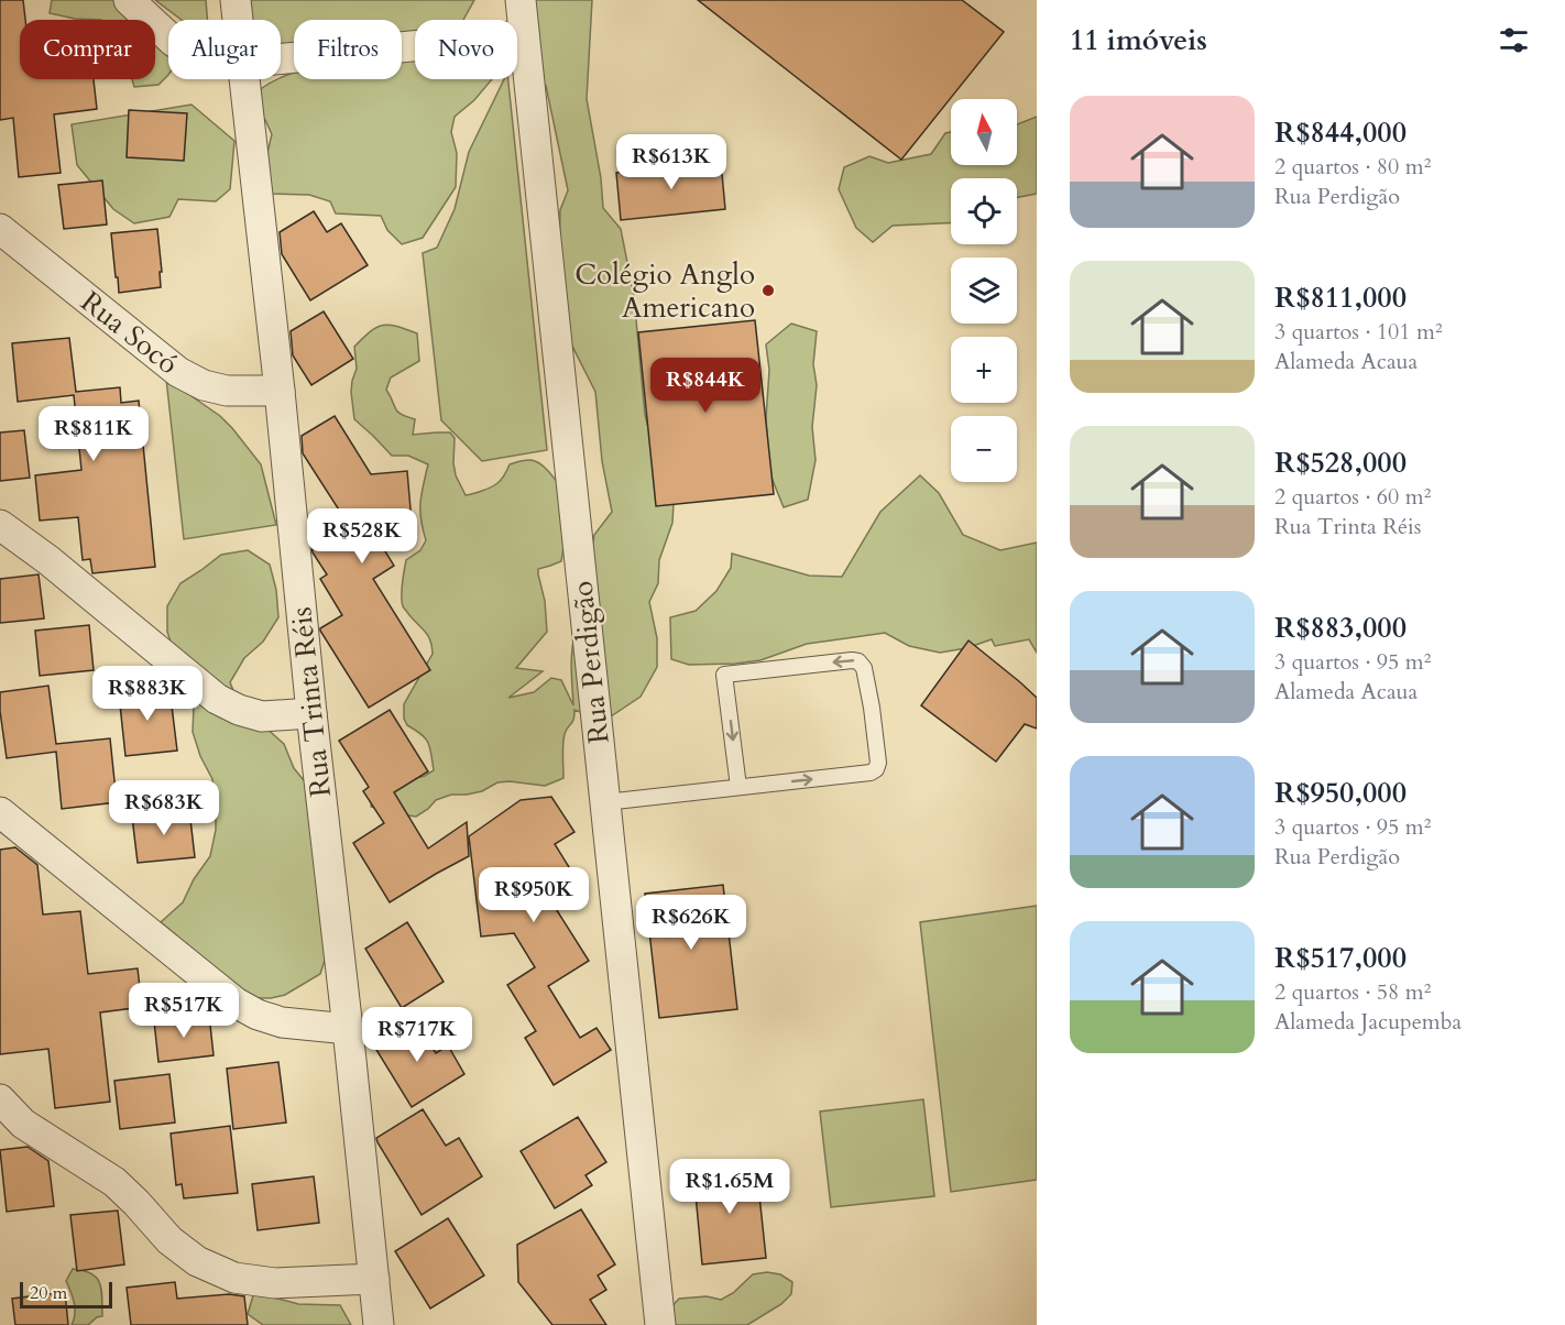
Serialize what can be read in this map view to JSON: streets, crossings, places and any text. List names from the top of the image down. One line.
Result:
{"streets":{"street":["Rua Socó","Rua Perdigão","Rua Trinta Réis"]},"crossings":[["Rua Socó","Rua Trinta Réis"]],"places":["Colégio Anglo Americano"],"scale_bar":"20 m","north":"top","page":{"heading":"11 imóveis","chip":["Comprar","Alugar","Filtros","Novo"],"list":[{"name":"R$844,000","note":"2 quartos · 80 m² · Rua Perdigão"},{"name":"R$811,000","note":"3 quartos · 101 m² · Alameda Acaua"},{"name":"R$528,000","note":"2 quartos · 60 m² · Rua Trinta Réis"},{"name":"R$883,000","note":"3 quartos · 95 m² · Alameda Acaua"},{"name":"R$950,000","note":"3 quartos · 95 m² · Rua Perdigão"},{"name":"R$517,000","note":"2 quartos · 58 m² · Alameda Jacupemba"}],"map_buttons":["+","−"],"price":["R$613K","R$844K","R$811K","R$528K","R$883K","R$683K","R$950K","R$626K","R$517K","R$717K","R$1.65M"],"scale":"20 m"}}
